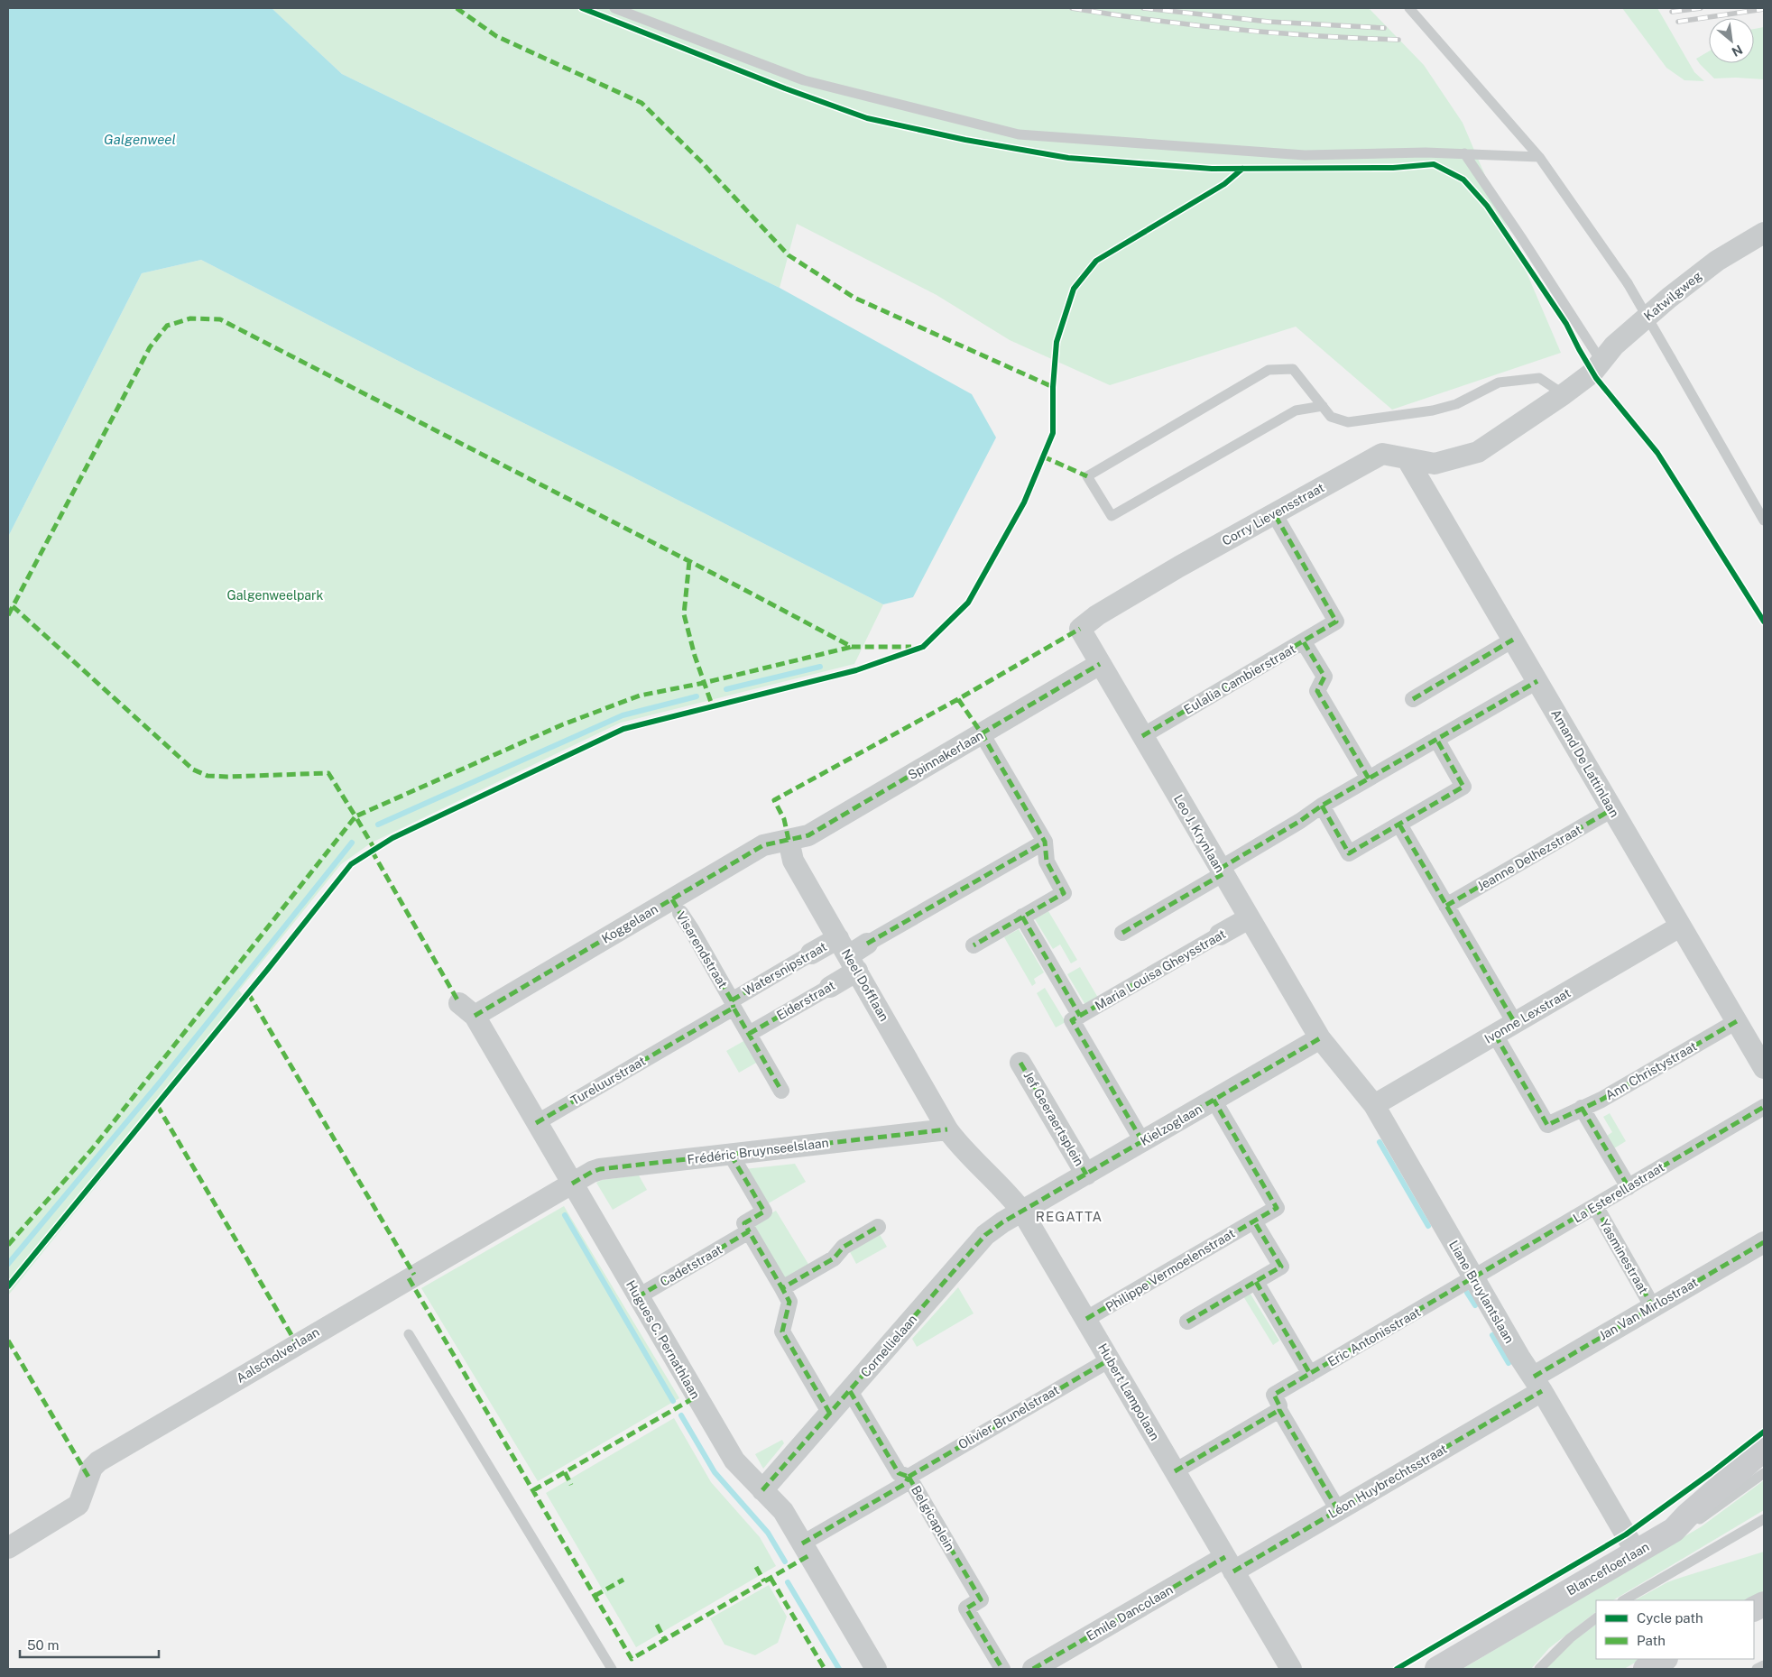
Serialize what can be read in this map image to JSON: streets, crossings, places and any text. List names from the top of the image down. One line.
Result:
{"streets":{"main road":["Blancefloerlaan"],"street":["Katwilgweg","Corry Lievensstraat","Eulalia Cambierstraat","Spinnakerlaan","Amand De Lattinlaan","Leo J. Krynlaan","Jeanne Delhezstraat","Koggelaan","Visarendstraat","Watersnipstraat","Maria Louisa Gheysstraat","Neel Dofflaan","Eiderstraat","Ivonne Lexstraat","Ann Christystraat","Tureluurstraat","Jef Geeraertsplein","Kielzoglaan","Frédéric Bruynseelslaan","La Esterellastraat","Yasminestraat","Cadetstraat","Philippe Vermoelenstraat","Liane Bruylantslaan","Jan Van Mirlostraat","Eric Antonisstraat","Hugues C. Pernathlaan","Cornellielaan","Aalscholverlaan","Hubert Lampolaan","Olivier Brunelstraat","Léon Huybrechtsstraat","Belgicaplein","Emile Dancolaan"]},"crossings":[["Katwilgweg","Corry Lievensstraat"],["Corry Lievensstraat","Eulalia Cambierstraat"],["Corry Lievensstraat","Amand De Lattinlaan"],["Corry Lievensstraat","Leo J. Krynlaan"],["Eulalia Cambierstraat","Leo J. Krynlaan"],["Spinnakerlaan","Leo J. Krynlaan"],["Spinnakerlaan","Koggelaan"],["Spinnakerlaan","Neel Dofflaan"],["Amand De Lattinlaan","Jeanne Delhezstraat"],["Amand De Lattinlaan","Ivonne Lexstraat"],["Amand De Lattinlaan","Ann Christystraat"],["Leo J. Krynlaan","Maria Louisa Gheysstraat"],["Leo J. Krynlaan","Kielzoglaan"],["Leo J. Krynlaan","Liane Bruylantslaan"],["Koggelaan","Visarendstraat"],["Koggelaan","Neel Dofflaan"],["Koggelaan","Hugues C. Pernathlaan"],["Visarendstraat","Watersnipstraat"],["Visarendstraat","Eiderstraat"],["Watersnipstraat","Neel Dofflaan"],["Watersnipstraat","Eiderstraat"],["Watersnipstraat","Tureluurstraat"],["Neel Dofflaan","Eiderstraat"],["Neel Dofflaan","Frédéric Bruynseelslaan"],["Neel Dofflaan","Hubert Lampolaan"],["Ivonne Lexstraat","Ann Christystraat"],["Ivonne Lexstraat","Liane Bruylantslaan"],["Tureluurstraat","Hugues C. Pernathlaan"],["Jef Geeraertsplein","Kielzoglaan"],["Kielzoglaan","Philippe Vermoelenstraat"],["Kielzoglaan","Liane Bruylantslaan"],["Kielzoglaan","Cornellielaan"],["Kielzoglaan","Hubert Lampolaan"],["Frédéric Bruynseelslaan","Hugues C. Pernathlaan"],["Frédéric Bruynseelslaan","Aalscholverlaan"],["Frédéric Bruynseelslaan","Hubert Lampolaan"],["La Esterellastraat","Yasminestraat"],["La Esterellastraat","Liane Bruylantslaan"],["La Esterellastraat","Eric Antonisstraat"],["Yasminestraat","Jan Van Mirlostraat"],["Cadetstraat","Hugues C. Pernathlaan"],["Philippe Vermoelenstraat","Hubert Lampolaan"],["Liane Bruylantslaan","Jan Van Mirlostraat"],["Liane Bruylantslaan","Eric Antonisstraat"],["Liane Bruylantslaan","Léon Huybrechtsstraat"],["Liane Bruylantslaan","Blancefloerlaan"],["Jan Van Mirlostraat","Léon Huybrechtsstraat"],["Hugues C. Pernathlaan","Cornellielaan"],["Hugues C. Pernathlaan","Aalscholverlaan"],["Hugues C. Pernathlaan","Olivier Brunelstraat"],["Cornellielaan","Hubert Lampolaan"],["Cornellielaan","Belgicaplein"],["Hubert Lampolaan","Olivier Brunelstraat"],["Hubert Lampolaan","Léon Huybrechtsstraat"],["Hubert Lampolaan","Emile Dancolaan"],["Olivier Brunelstraat","Belgicaplein"],["Léon Huybrechtsstraat","Emile Dancolaan"]],"districts":["REGATTA"],"water":["Galgenweel"],"parks":["Galgenweelpark"],"legend":["Cycle path","Path"],"scale_bar":"50 m","north":"bottom right"}
